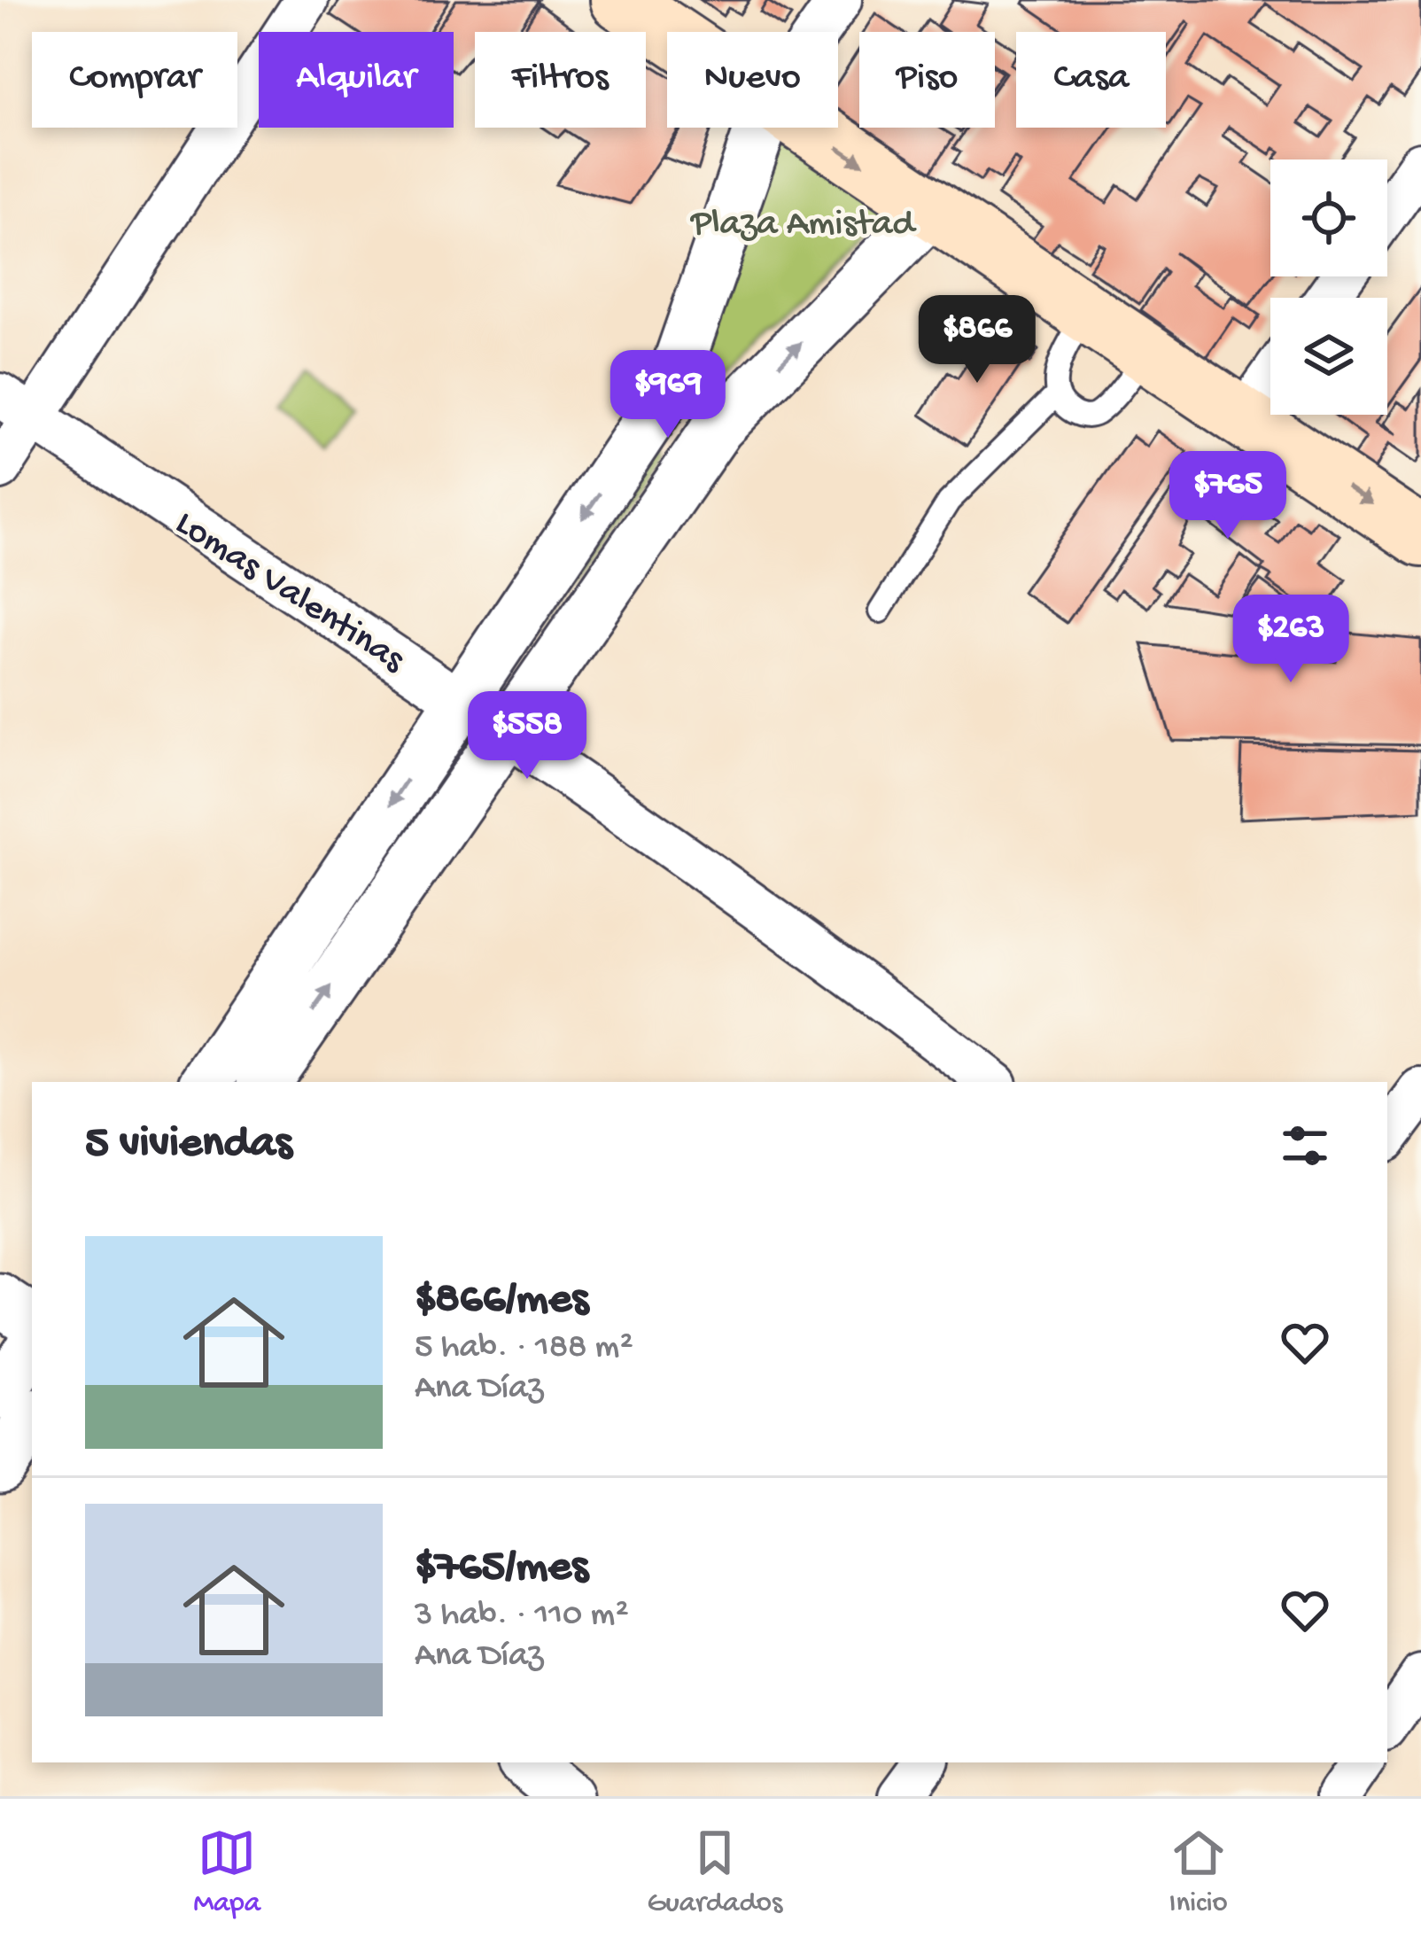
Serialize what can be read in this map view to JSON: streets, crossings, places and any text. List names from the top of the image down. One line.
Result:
{"streets":{"street":["Lomas Valentinas"]},"parks":["Plaza Amistad"],"page":{"chip":["Comprar","Alquilar","Filtros","Nuevo","Piso","Casa"],"price":["$866","$969","$765","$263","$558"],"heading":"5 viviendas","list":[{"name":"$866/mes","note":"5 hab. · 188 m² · Ana Díaz"},{"name":"$765/mes","note":"3 hab. · 110 m² · Ana Díaz"}],"tabs":["Mapa","Guardados","Inicio"]}}
